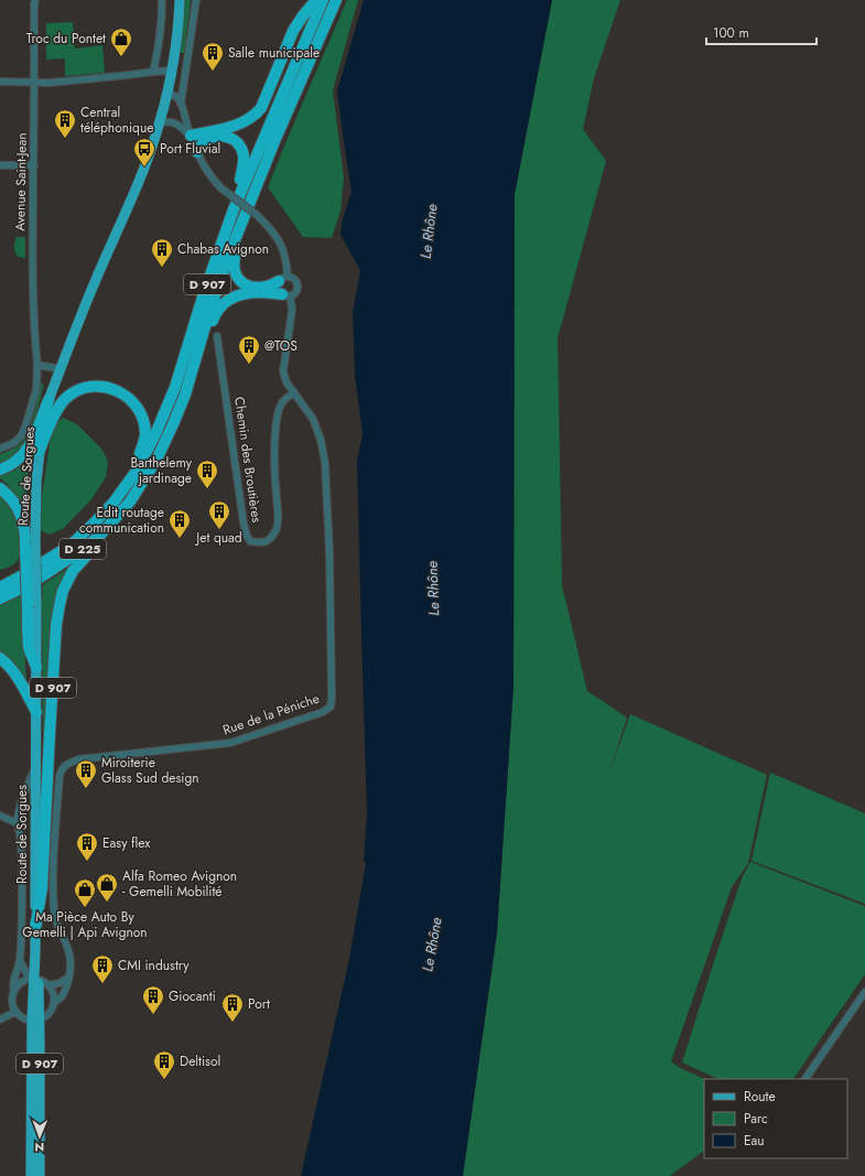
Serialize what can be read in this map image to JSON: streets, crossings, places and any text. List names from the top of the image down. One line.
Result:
{"streets":{"highway":["D 907","D 225"],"main road":["Route de Sorgues"],"street":["Avenue Saint-Jean","Chemin des Broutières","Rue de la Péniche"]},"crossings":[["D 907","Route de Sorgues"],["D 907","D 225"],["Chemin des Broutières","Rue de la Péniche"]],"water":["Le Rhône"],"places":{"shop":["Troc du Pontet","Alfa Romeo Avignon - Gemelli Mobilité","Ma Pièce Auto By Gemelli | Api Avignon"],"building":["Salle municipale","Central téléphonique","Chabas Avignon","@TOS","Barthelemy jardinage","Jet quad","Edit routage communication","Miroiterie Glass Sud design","Easy flex","CMI industry","Giocanti","Port","Deltisol"],"bus stop":["Port Fluvial"]},"legend":["Route","Parc","Eau"],"scale_bar":"100 m","north":"bottom"}
